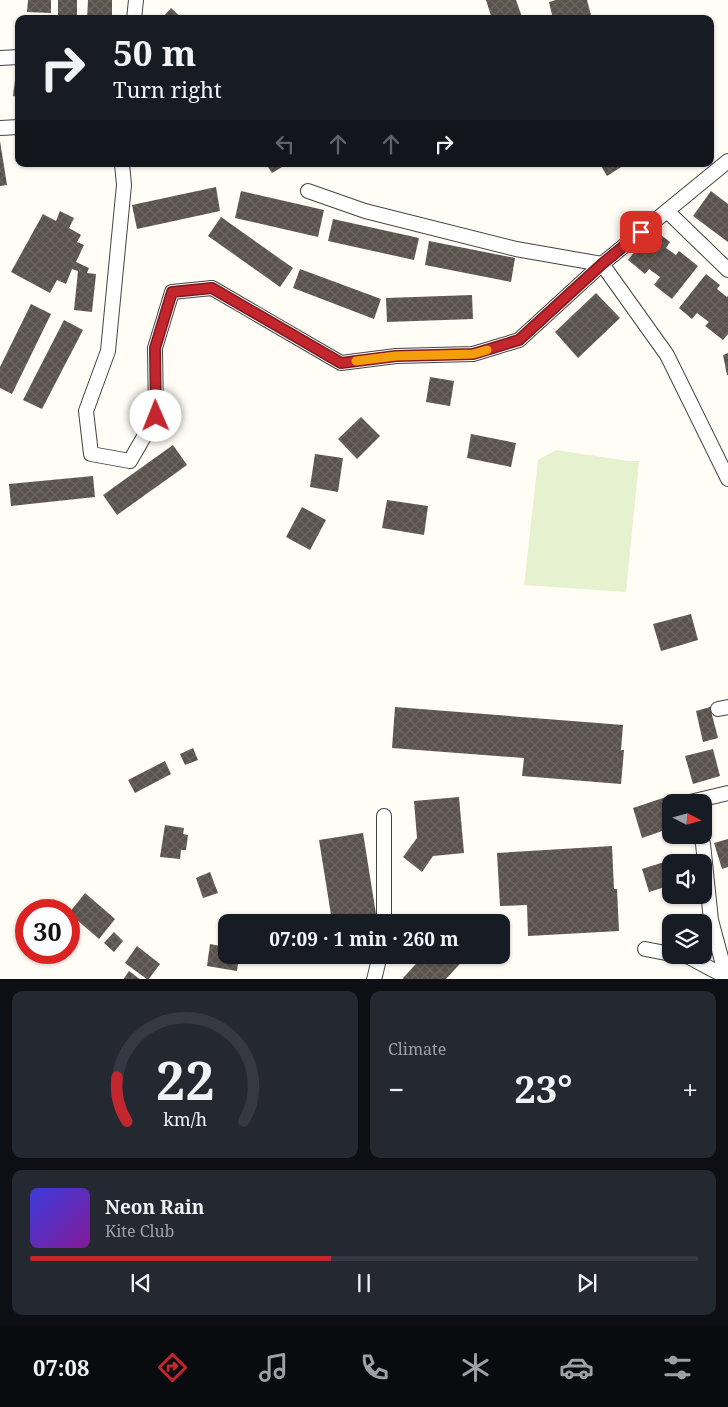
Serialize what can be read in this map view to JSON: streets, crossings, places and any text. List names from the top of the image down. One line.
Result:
{"north":"right","page":{"turn":["50 m","Turn right"],"limit":"30","trip":"07:09 · 1 min · 260 m","tile":"Climate","heat":["−","23°","+"],"song":["Neon Rain","Kite Club"],"tabs":"07:08","gauge":["22","km/h"]}}
